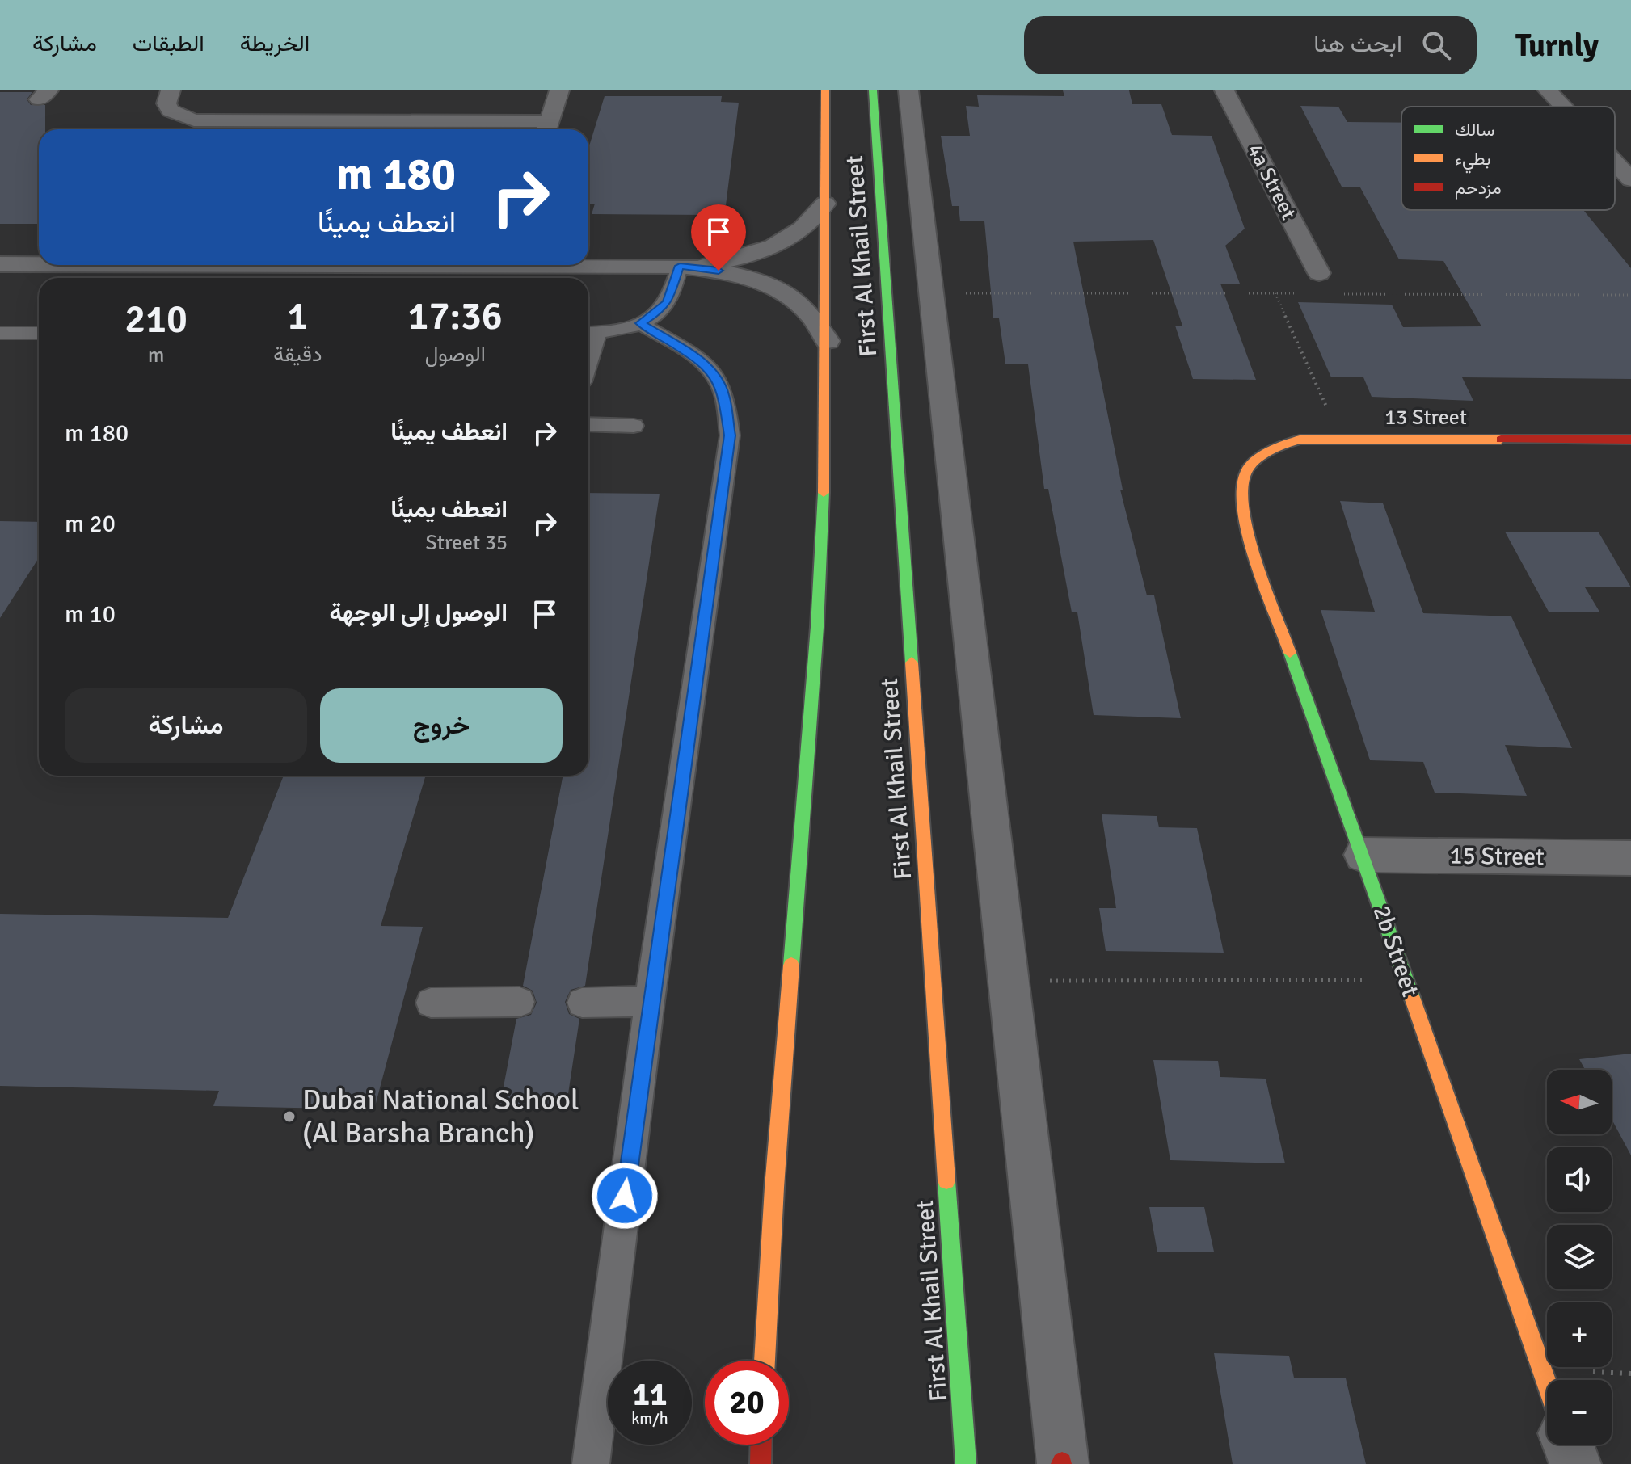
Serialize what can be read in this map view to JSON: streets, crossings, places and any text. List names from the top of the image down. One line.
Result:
{"streets":{"main road":["First Al Khail Street","13 Street","2b Street"],"street":["4a Street","15 Street"]},"crossings":[["13 Street","2b Street"],["15 Street","2b Street"]],"places":["Dubai National School (Al Barsha Branch)"],"legend":["سالك","بطيء","مزدحم"],"north":"left","page":{"header":"Turnly","search":"ابحث هنا","nav":["الخريطة","الطبقات","مشاركة"],"turn":["180 m","انعطف يمينًا"],"eta":["17:36","الوصول","1","دقيقة","210","m"],"list":[{"name":"انعطف يمينًا","value":"180 m"},{"name":"انعطف يمينًا","note":"35 Street","value":"20 m"},{"name":"الوصول إلى الوجهة","value":"10 m"}],"buttons":["خروج","مشاركة"],"map_buttons":["+","−"],"speed":"11 km/h","limit":"20"}}
